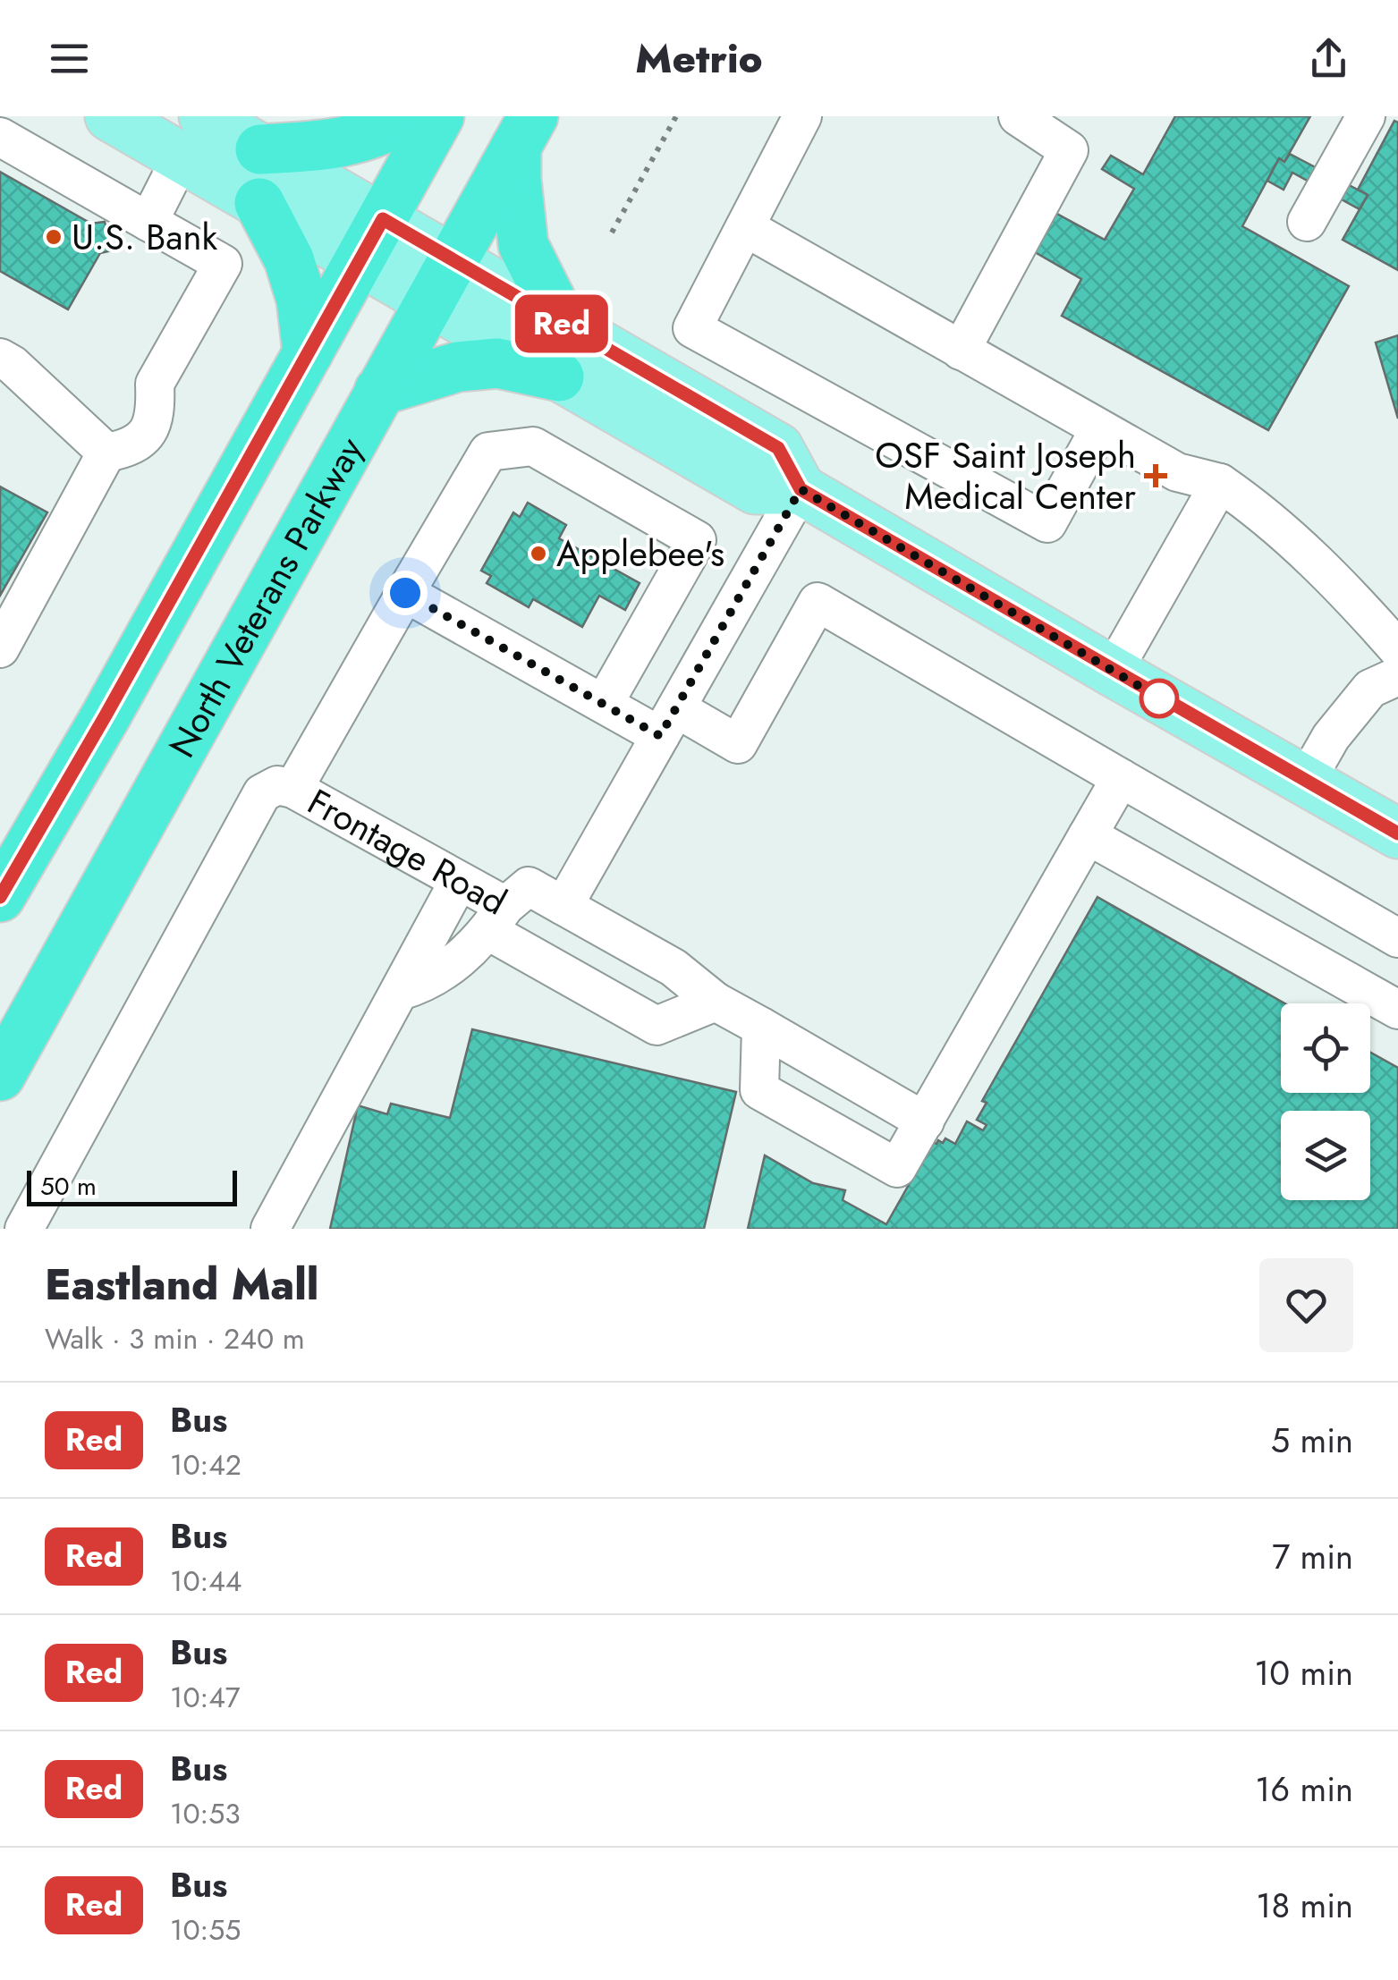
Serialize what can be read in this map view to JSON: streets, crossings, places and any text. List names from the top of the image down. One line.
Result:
{"streets":{"highway":["North Veterans Parkway"],"street":["Frontage Road"]},"places":{"other":["U.S. Bank","Applebee's"],"health":["OSF Saint Joseph Medical Center"]},"lines":["bus line Red"],"scale_bar":"50 m","page":{"header":"Metrio","on_map":"Red","scale":"50 m","heading":["Eastland Mall","Walk · 3 min · 240 m"],"list":[{"mark":"Red","name":"Bus","note":"10:42","value":"5 min"},{"mark":"Red","name":"Bus","note":"10:44","value":"7 min"},{"mark":"Red","name":"Bus","note":"10:47","value":"10 min"},{"mark":"Red","name":"Bus","note":"10:53","value":"16 min"},{"mark":"Red","name":"Bus","note":"10:55","value":"18 min"}]}}
